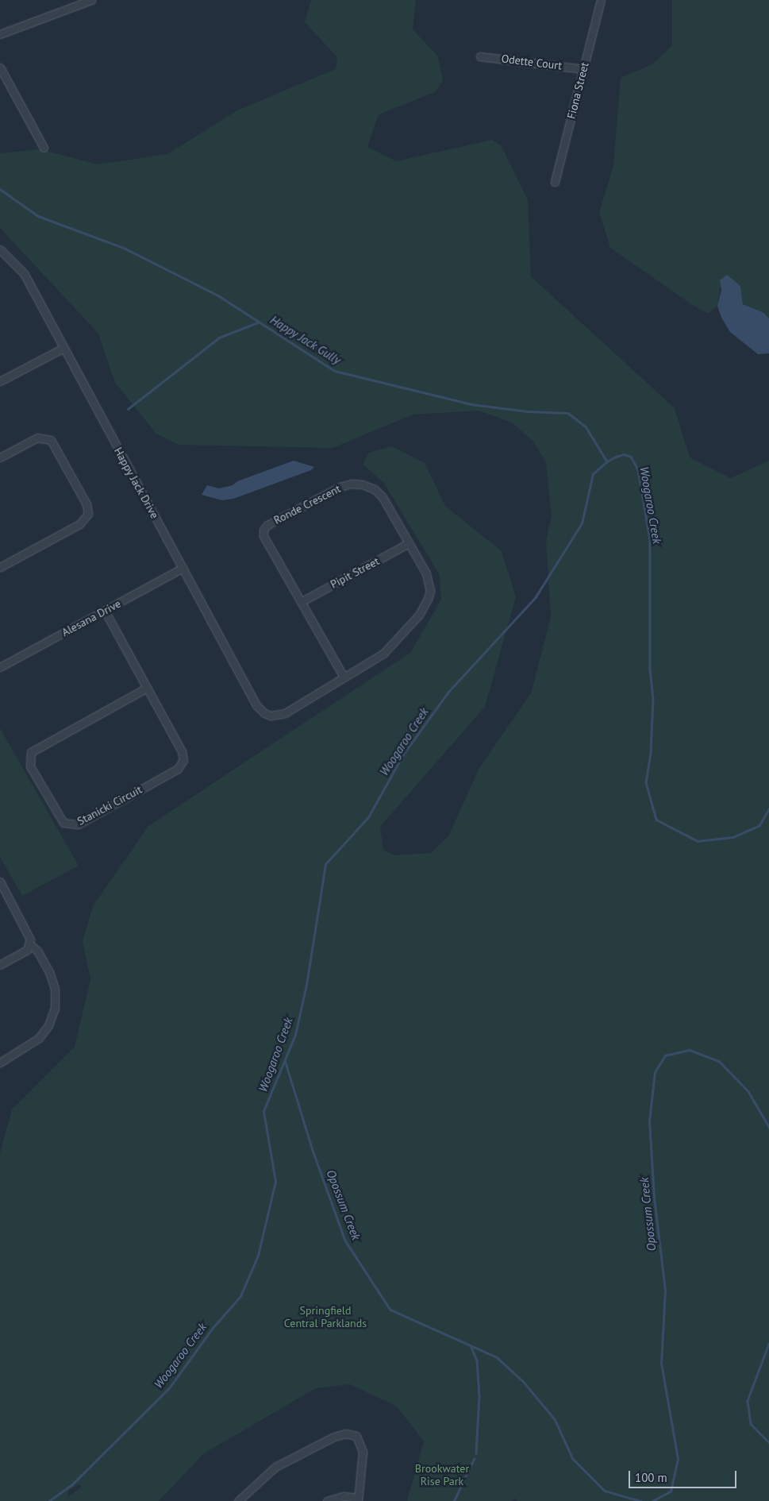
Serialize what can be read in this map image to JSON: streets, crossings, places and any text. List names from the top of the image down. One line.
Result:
{"streets":{"street":["Odette Court","Fiona Street","Happy Jack Drive","Ronde Crescent","Pipit Street","Alesana Drive","Stanicki Circuit"]},"crossings":[["Odette Court","Fiona Street"],["Happy Jack Drive","Ronde Crescent"],["Happy Jack Drive","Alesana Drive"],["Ronde Crescent","Pipit Street"],["Alesana Drive","Stanicki Circuit"]],"water":["Happy Jack Gully","Woogaroo Creek","Opossum Creek"],"parks":["Springfield Central Parklands","Brookwater Rise Park"],"scale_bar":"100 m"}
